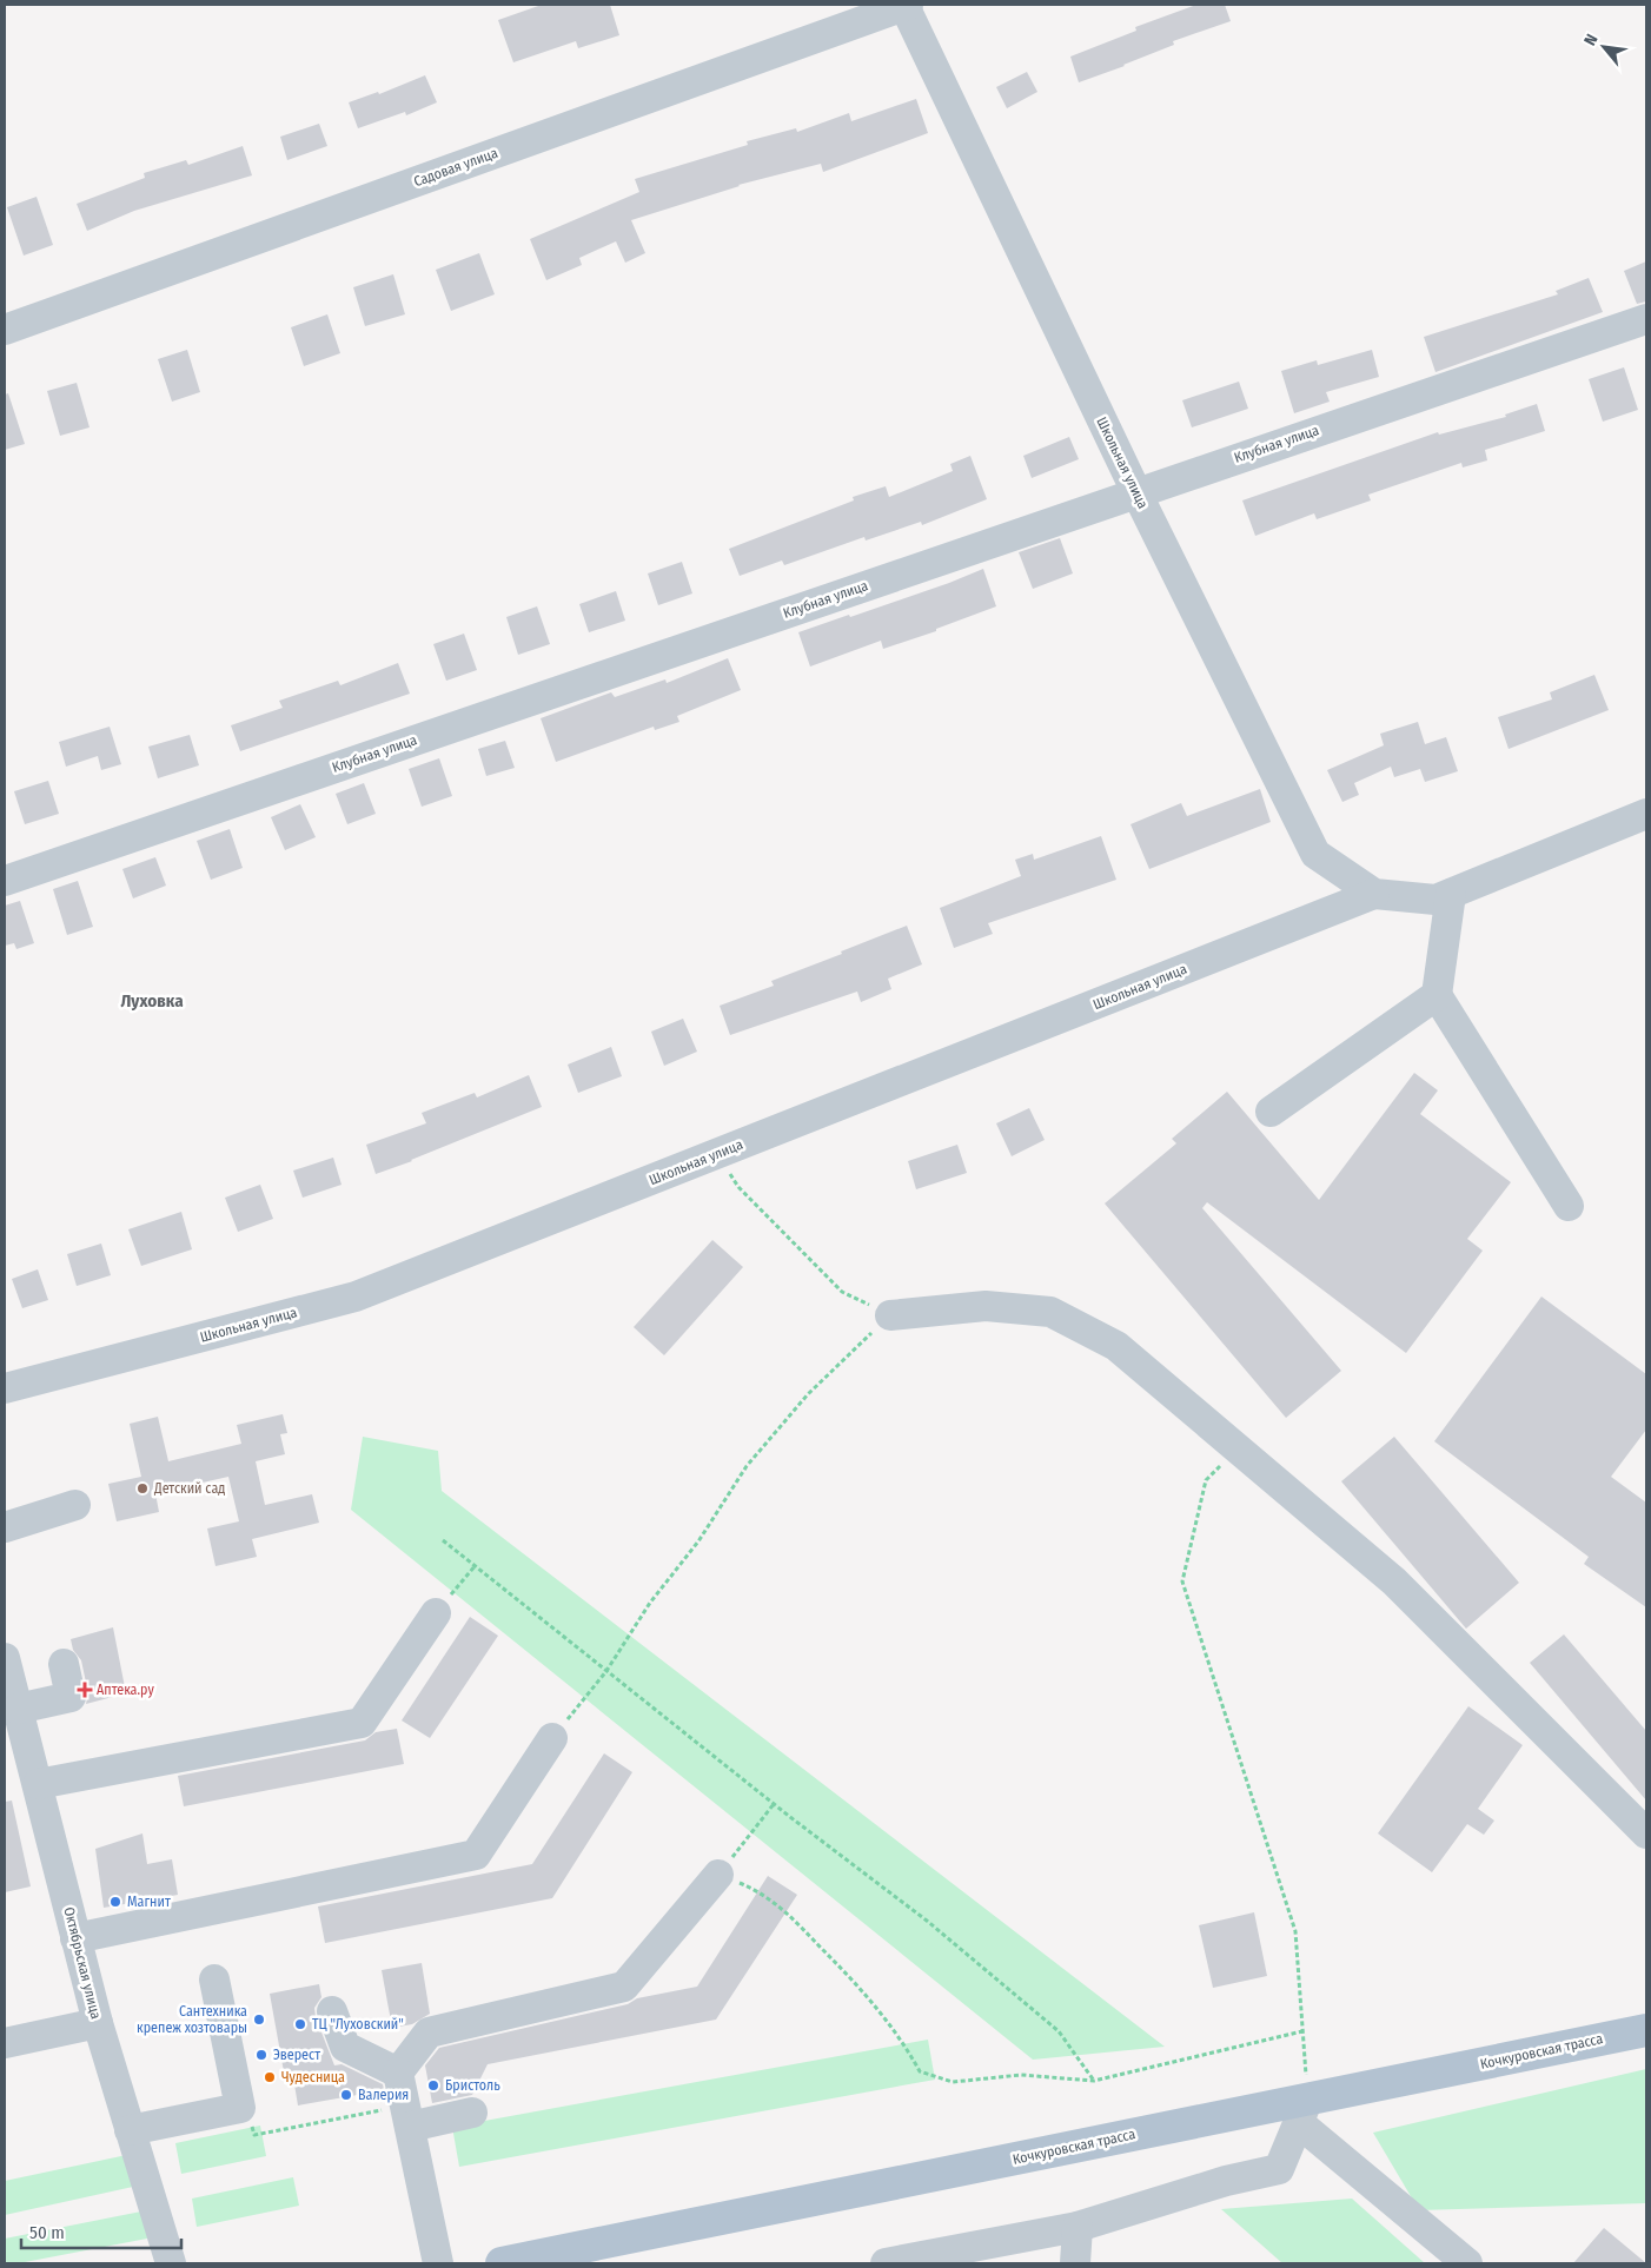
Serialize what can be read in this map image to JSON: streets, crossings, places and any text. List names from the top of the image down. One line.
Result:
{"streets":{"main road":["Кочкуровская трасса"],"street":["Садовая улица","Клубная улица","Школьная улица","Октябрьская улица"]},"crossings":[["Садовая улица","Школьная улица"],["Клубная улица","Школьная улица"]],"districts":["Луховка"],"places":{"other":["Детский сад","Магнит","Сантехника крепеж хозтовары","ТЦ \"Луховский\"","Эверест","Чудесница","Бристоль","Валерия"],"health":["Аптека.ру"]},"scale_bar":"50 m","north":"top left"}
